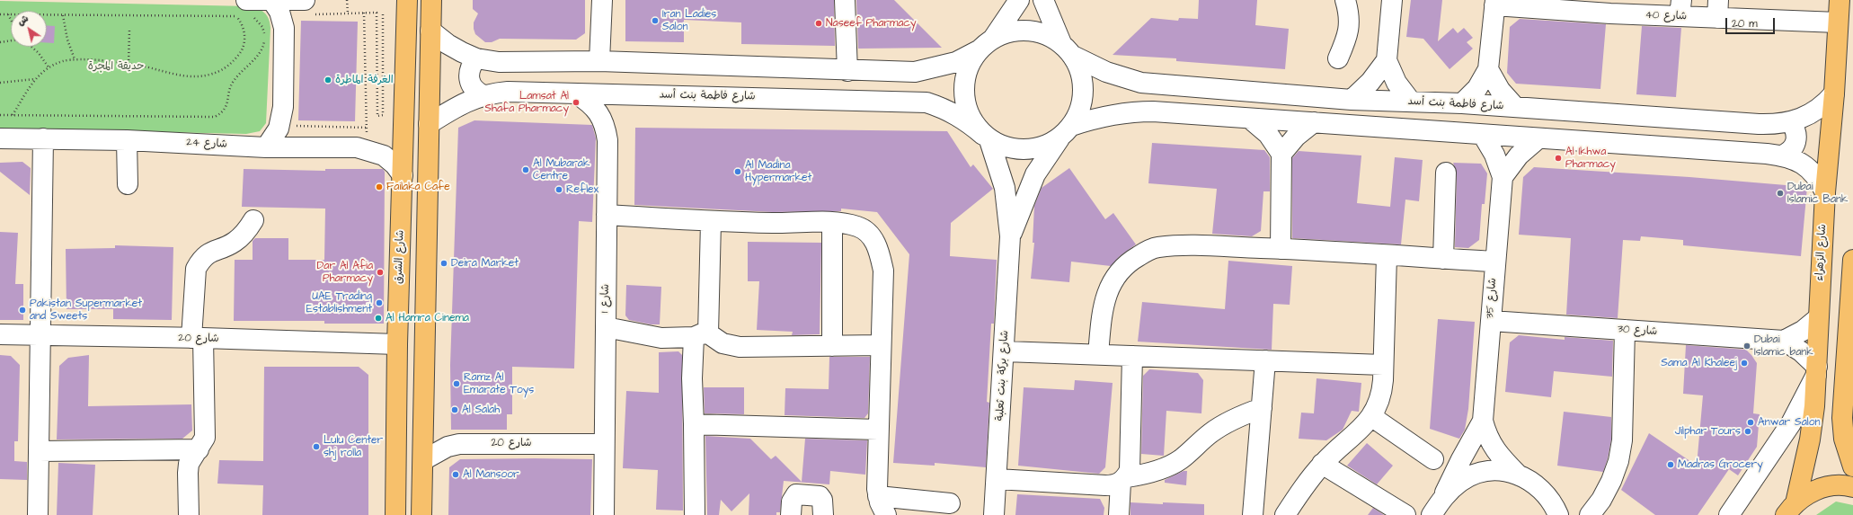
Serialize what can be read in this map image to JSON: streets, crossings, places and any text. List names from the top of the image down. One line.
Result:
{"streets":{"main road":["شارع الزهراء","شارع الشرق"],"street":["شارع 40","شارع فاطمة بنت أسد","شارع 24","شارع 1","شارع 35","شارع 30","شارع 20","شارع بركة بنت ثعلبة"]},"crossings":[["شارع 40","شارع الزهراء"],["شارع فاطمة بنت أسد","شارع الزهراء"],["شارع فاطمة بنت أسد","شارع 1"],["شارع فاطمة بنت أسد","شارع بركة بنت ثعلبة"],["شارع 24","شارع الشرق"],["شارع الزهراء","شارع 30"],["شارع الشرق","شارع 20"],["شارع 1","شارع 20"],["شارع 35","شارع 30"]],"parks":["حديقة المجرة"],"places":["Iran Ladies Salon","Naseef Pharmacy","الغرفة الماطرة","Lamsat Al Shafa Pharmacy","Al Ikhwa Pharmacy","Al Mubarak Centre","Al Madina Hypermarket","Failaka Cafe","Reflex","Dubai Islamic Bank","Deira Market","Dar Al Afia Pharmacy","UAE Trading Establishment","Pakistan Supermarket and Sweets","Al Hamra Cinema","Dubai Islamic bank","Sama Al Khaleej","Ramz Al Emarate Toys","Al Salah","Anwar Salon","Jilphar Tours","Lulu Center shj rolla","Madras Grocery","Al Mansoor"],"scale_bar":"20 m","north":"top left"}
